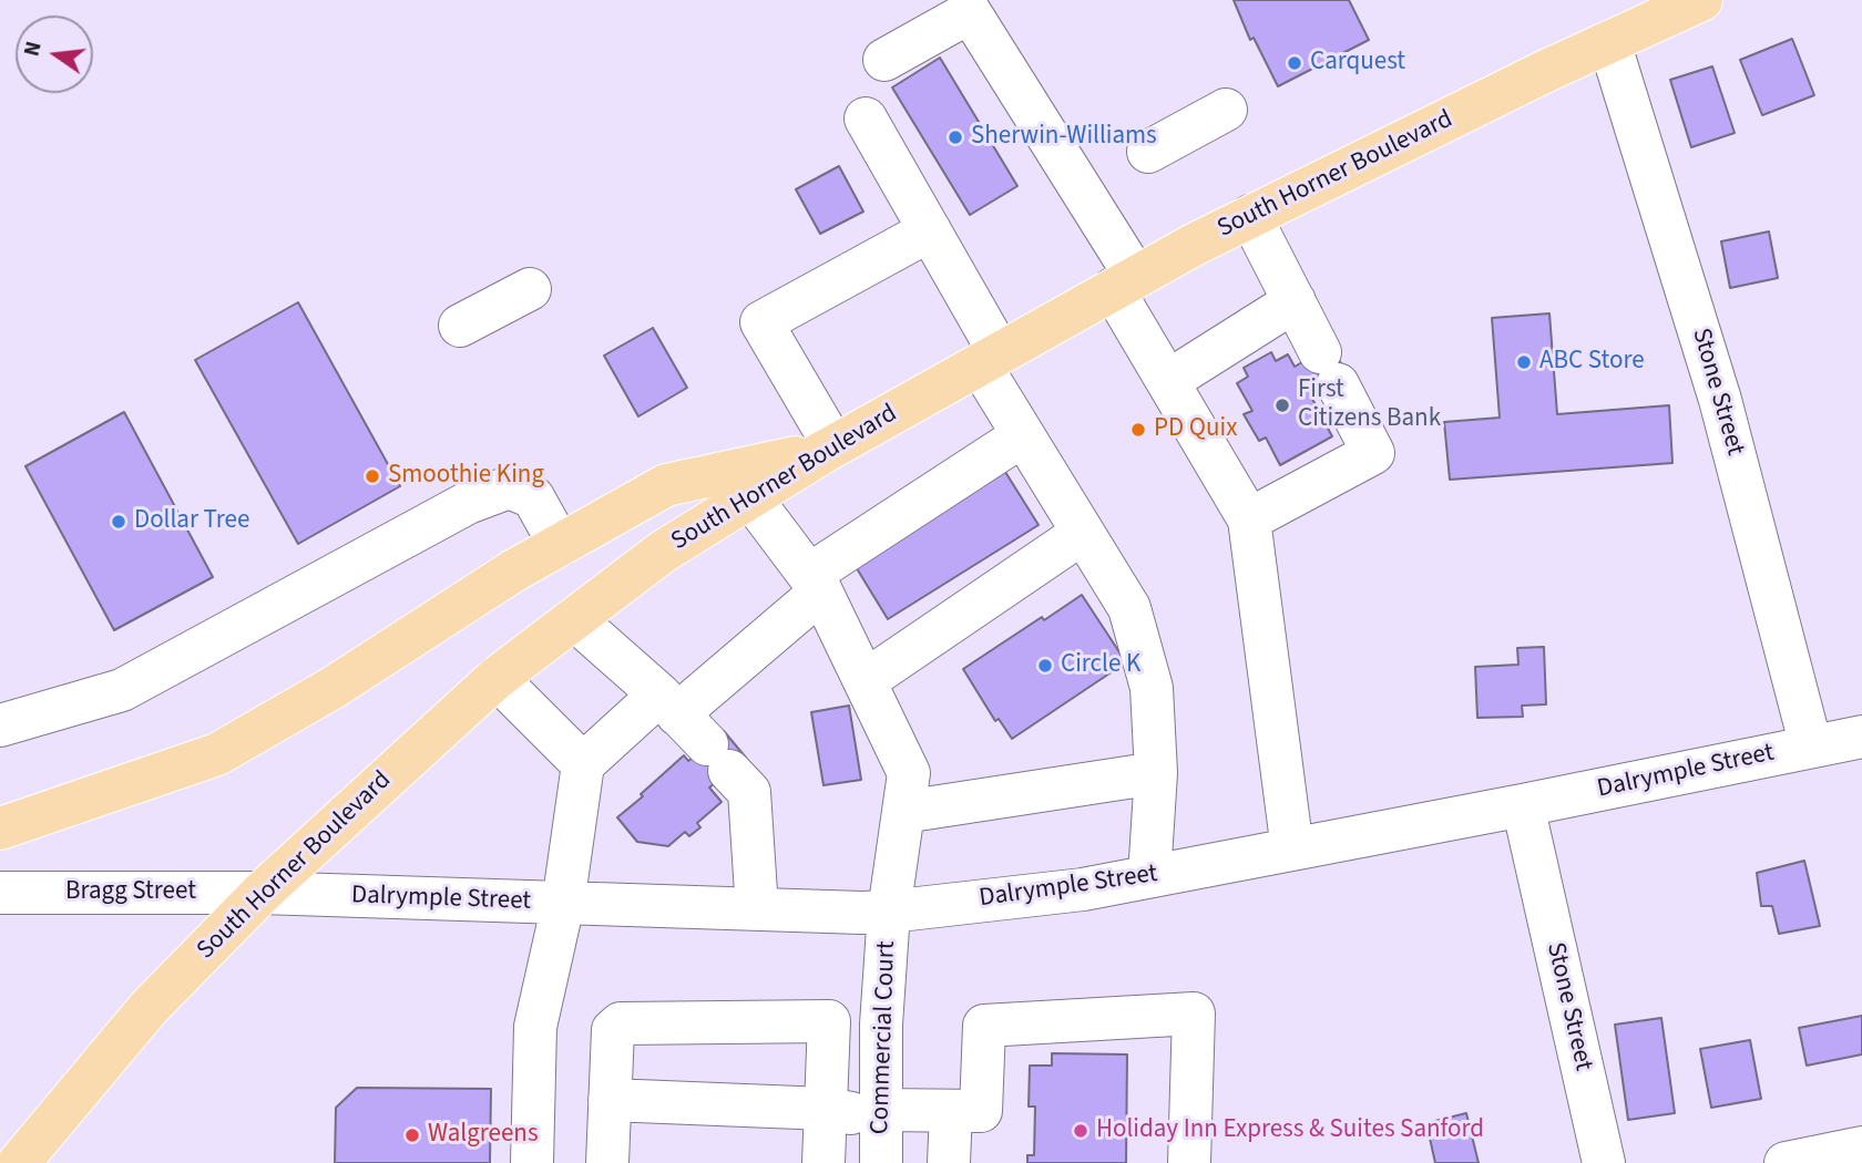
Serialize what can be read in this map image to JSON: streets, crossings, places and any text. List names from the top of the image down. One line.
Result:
{"streets":{"main road":["South Horner Boulevard"],"street":["Stone Street","Dalrymple Street","Bragg Street","Commercial Court"]},"crossings":[["South Horner Boulevard","Stone Street"],["South Horner Boulevard","Dalrymple Street"],["South Horner Boulevard","Bragg Street"],["South Horner Boulevard","Commercial Court"],["Stone Street","Dalrymple Street"],["Dalrymple Street","Bragg Street"],["Dalrymple Street","Commercial Court"]],"places":["Carquest","Sherwin-Williams","ABC Store","First Citizens Bank","PD Quix","Smoothie King","Dollar Tree","Circle K","Holiday Inn Express & Suites Sanford","Walgreens"],"north":"left"}
